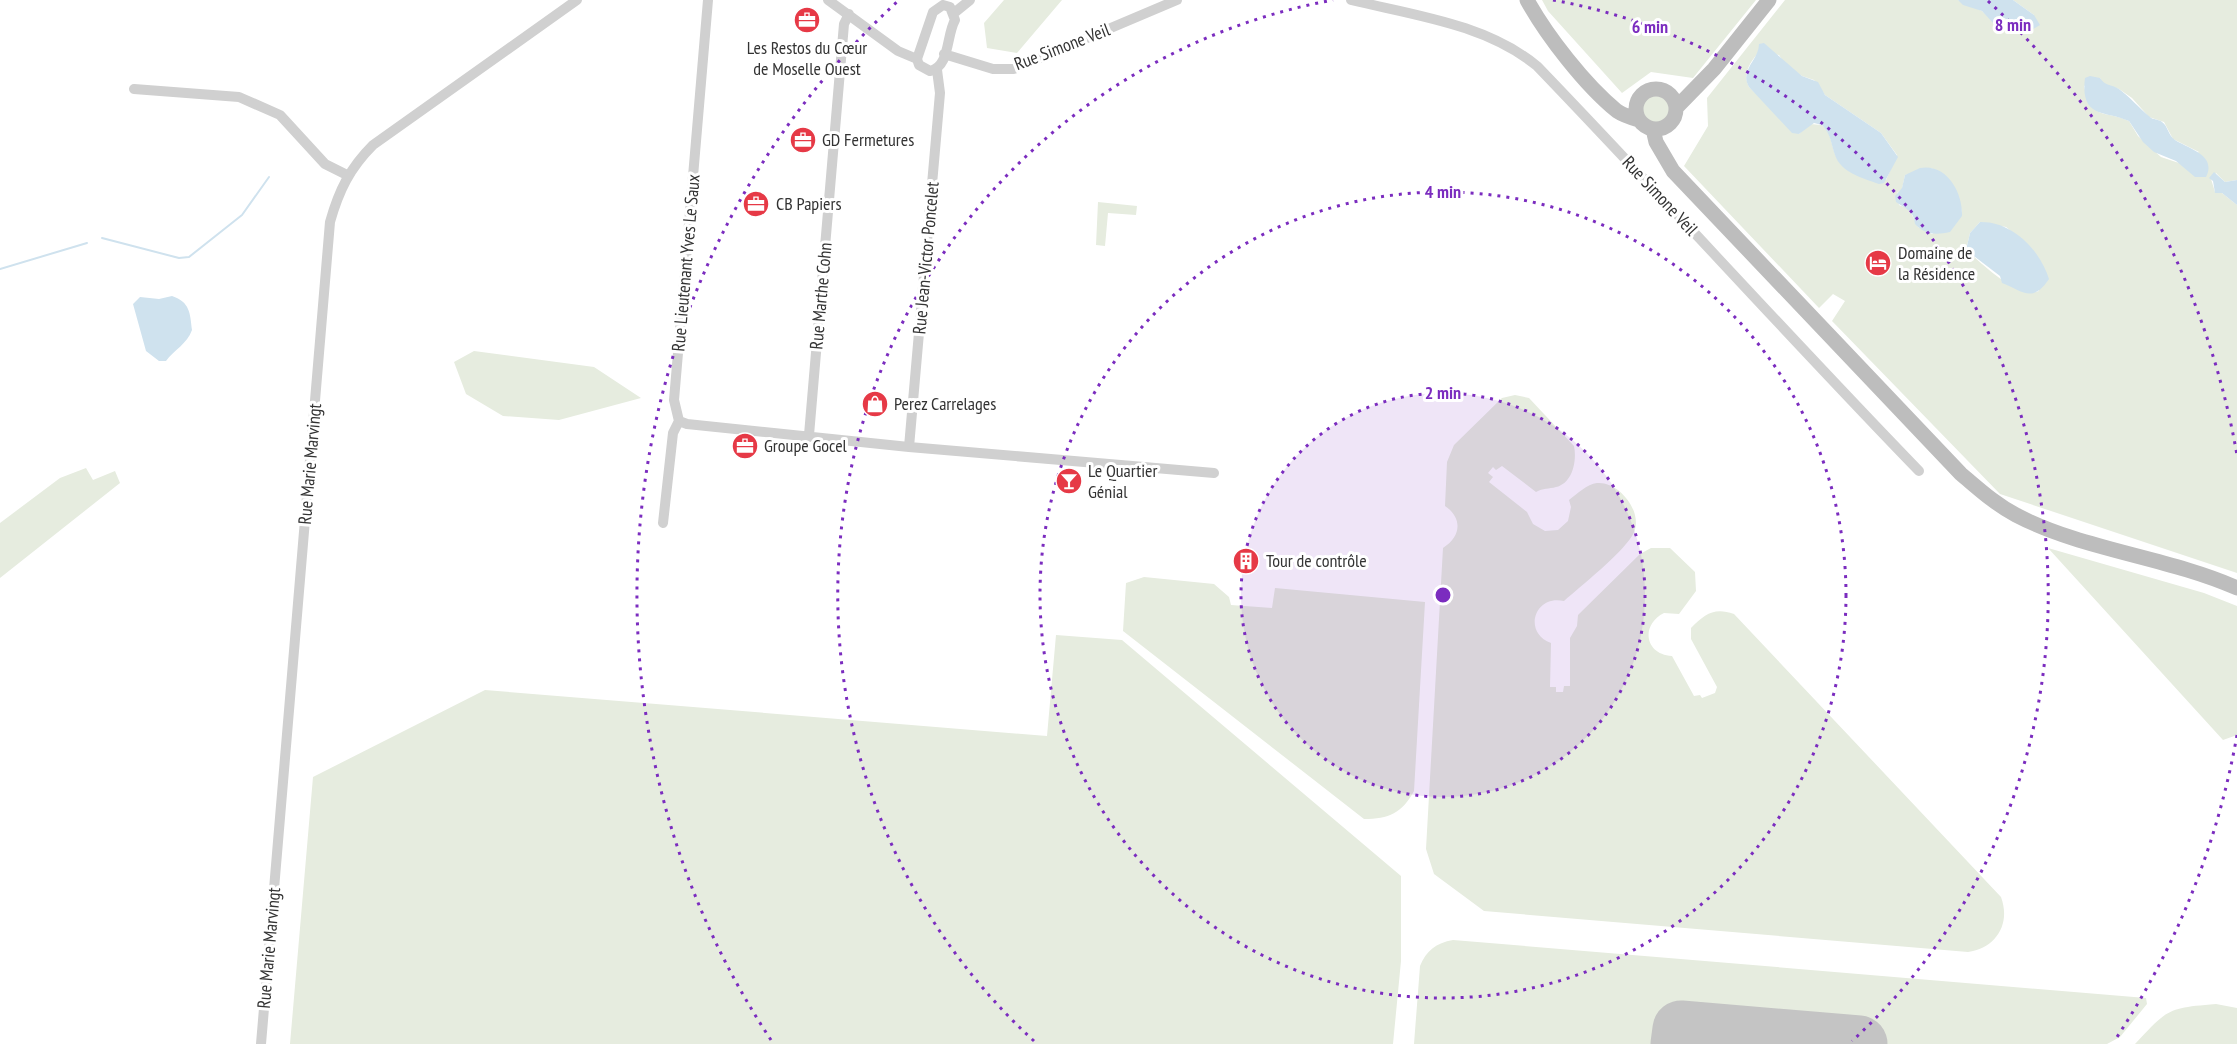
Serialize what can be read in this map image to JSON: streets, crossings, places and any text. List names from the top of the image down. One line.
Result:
{"streets":{"street":["Rue Simone Veil","Rue Jean-Victor Poncelet","Rue Lieutenant Yves Le Saux","Rue Marthe Cohn","Rue Marie Marvingt"]},"places":{"office":["Les Restos du Cœur de Moselle Ouest","GD Fermetures","CB Papiers","Groupe Gocel"],"hotel":["Domaine de la Résidence"],"shop":["Perez Carrelages"],"bar":["Le Quartier Génial"],"building":["Tour de contrôle"]},"rings":["8 min","6 min","4 min","2 min"]}
